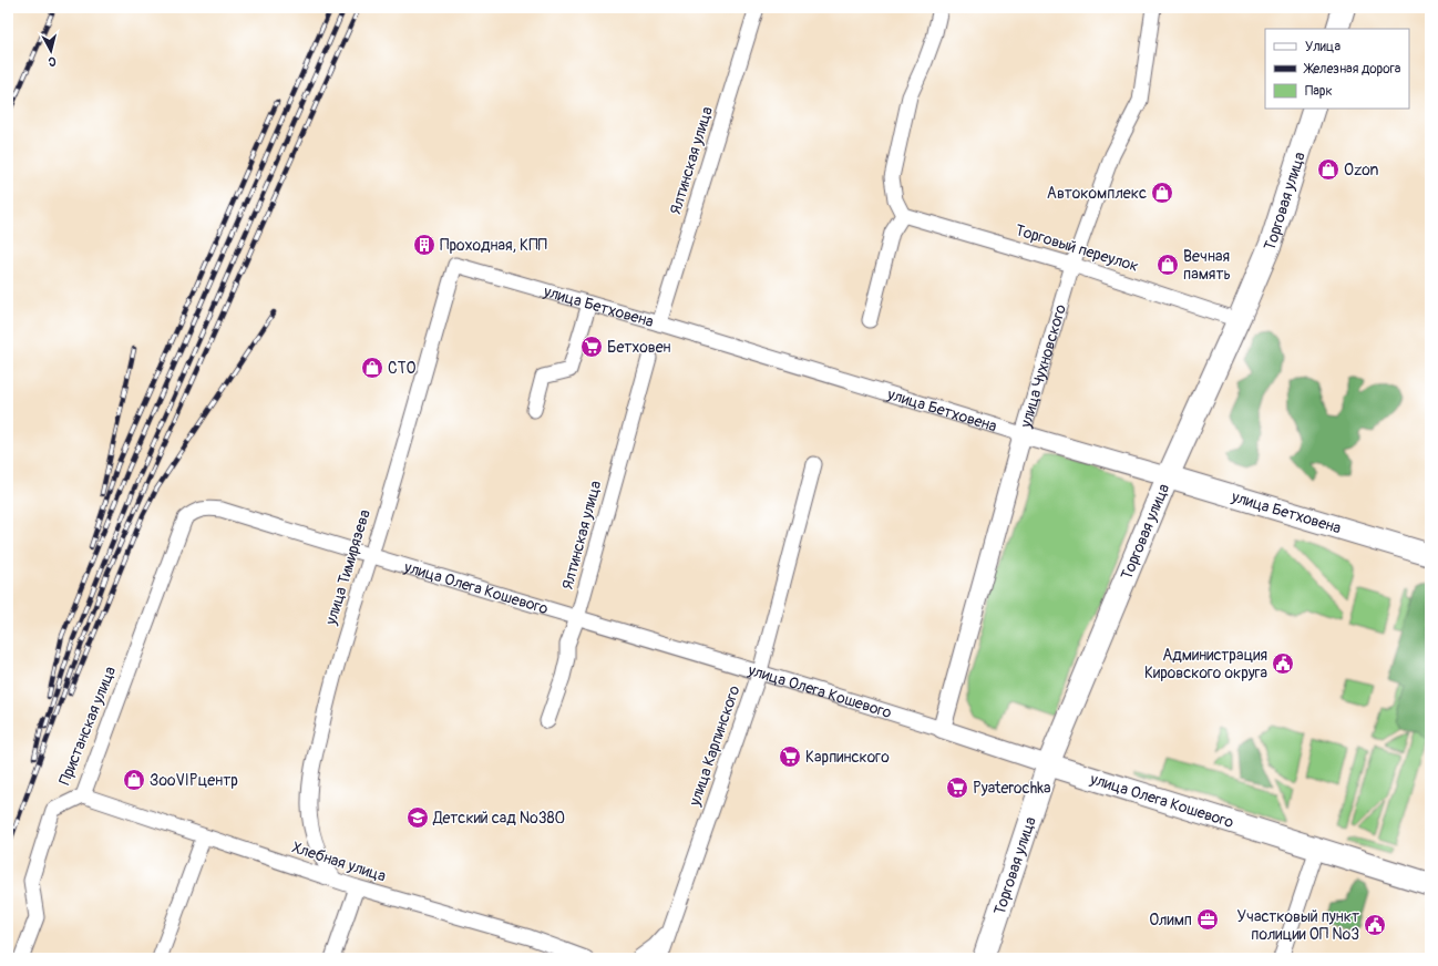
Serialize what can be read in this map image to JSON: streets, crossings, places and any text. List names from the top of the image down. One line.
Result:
{"streets":{"main road":["Торговая улица","улица Бетховена","улица Олега Кошевого"],"street":["Ялтинская улица","Торговый переулок","улица Чухновского","улица Тимирязева","Пристанская улица","улица Карпинского","Хлебная улица"]},"crossings":[["Ялтинская улица","улица Бетховена"],["Ялтинская улица","улица Олега Кошевого"],["Торговая улица","Торговый переулок"],["Торговая улица","улица Бетховена"],["Торговая улица","улица Олега Кошевого"],["Торговый переулок","улица Чухновского"],["улица Бетховена","улица Чухновского"],["улица Бетховена","улица Тимирязева"],["улица Чухновского","улица Олега Кошевого"],["улица Тимирязева","улица Олега Кошевого"],["улица Тимирязева","Хлебная улица"],["улица Олега Кошевого","Пристанская улица"],["улица Олега Кошевого","улица Карпинского"],["Пристанская улица","Хлебная улица"]],"places":{"shop":["Ozon","Автокомплекс","Вечная память","СТО","ЗооVIPцентр"],"building":["Проходная, КПП"],"supermarket":["Бетховен","Карпинского","Pyaterochka"],"public building":["Администрация Кировского округа","Участковый пункт полиции ОП №3"],"school or university":["Детский сад №380"],"office":["Олимп"]},"legend":["Улица","Железная дорога","Парк"],"north":"bottom"}
